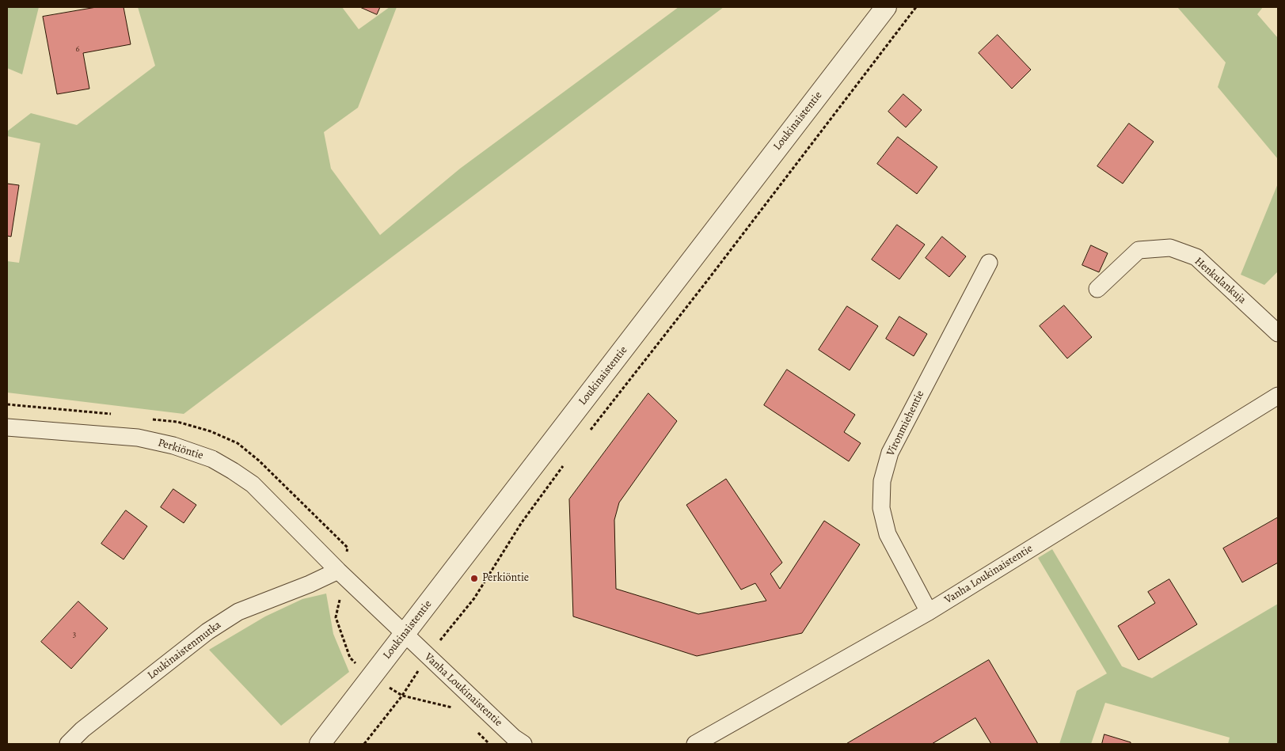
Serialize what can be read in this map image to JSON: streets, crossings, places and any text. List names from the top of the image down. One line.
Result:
{"streets":{"street":["Loukinaistentie","Henkulankuja","Vironmiehentie","Perkiöntie","Vanha Loukinaistentie","Loukinaistenmutka"]},"crossings":[["Loukinaistentie","Perkiöntie"],["Loukinaistentie","Vanha Loukinaistentie"],["Vironmiehentie","Vanha Loukinaistentie"],["Perkiöntie","Vanha Loukinaistentie"],["Perkiöntie","Loukinaistenmutka"]],"places":["Perkiöntie"],"house_numbers":["6","3"]}
